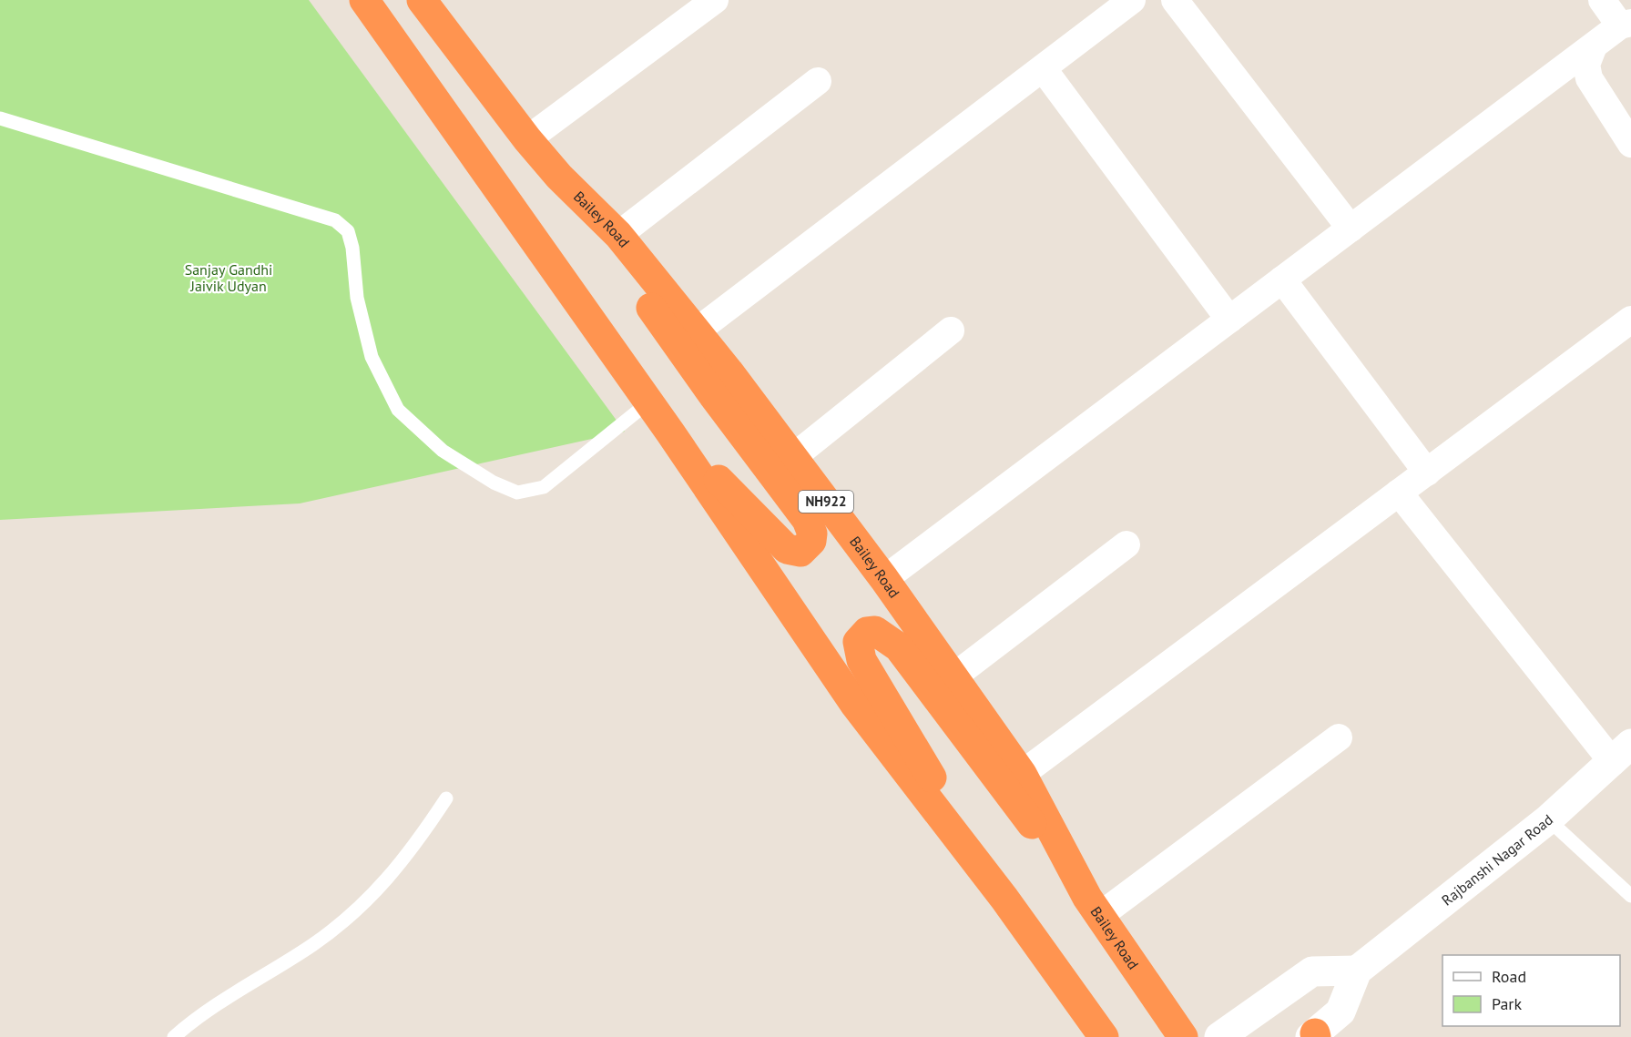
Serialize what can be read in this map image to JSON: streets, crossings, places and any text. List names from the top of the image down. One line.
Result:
{"streets":{"highway":["Bailey Road","NH922"],"street":["Rajbanshi Nagar Road"]},"parks":["Sanjay Gandhi Jaivik Udyan"],"legend":["Road","Park"]}
